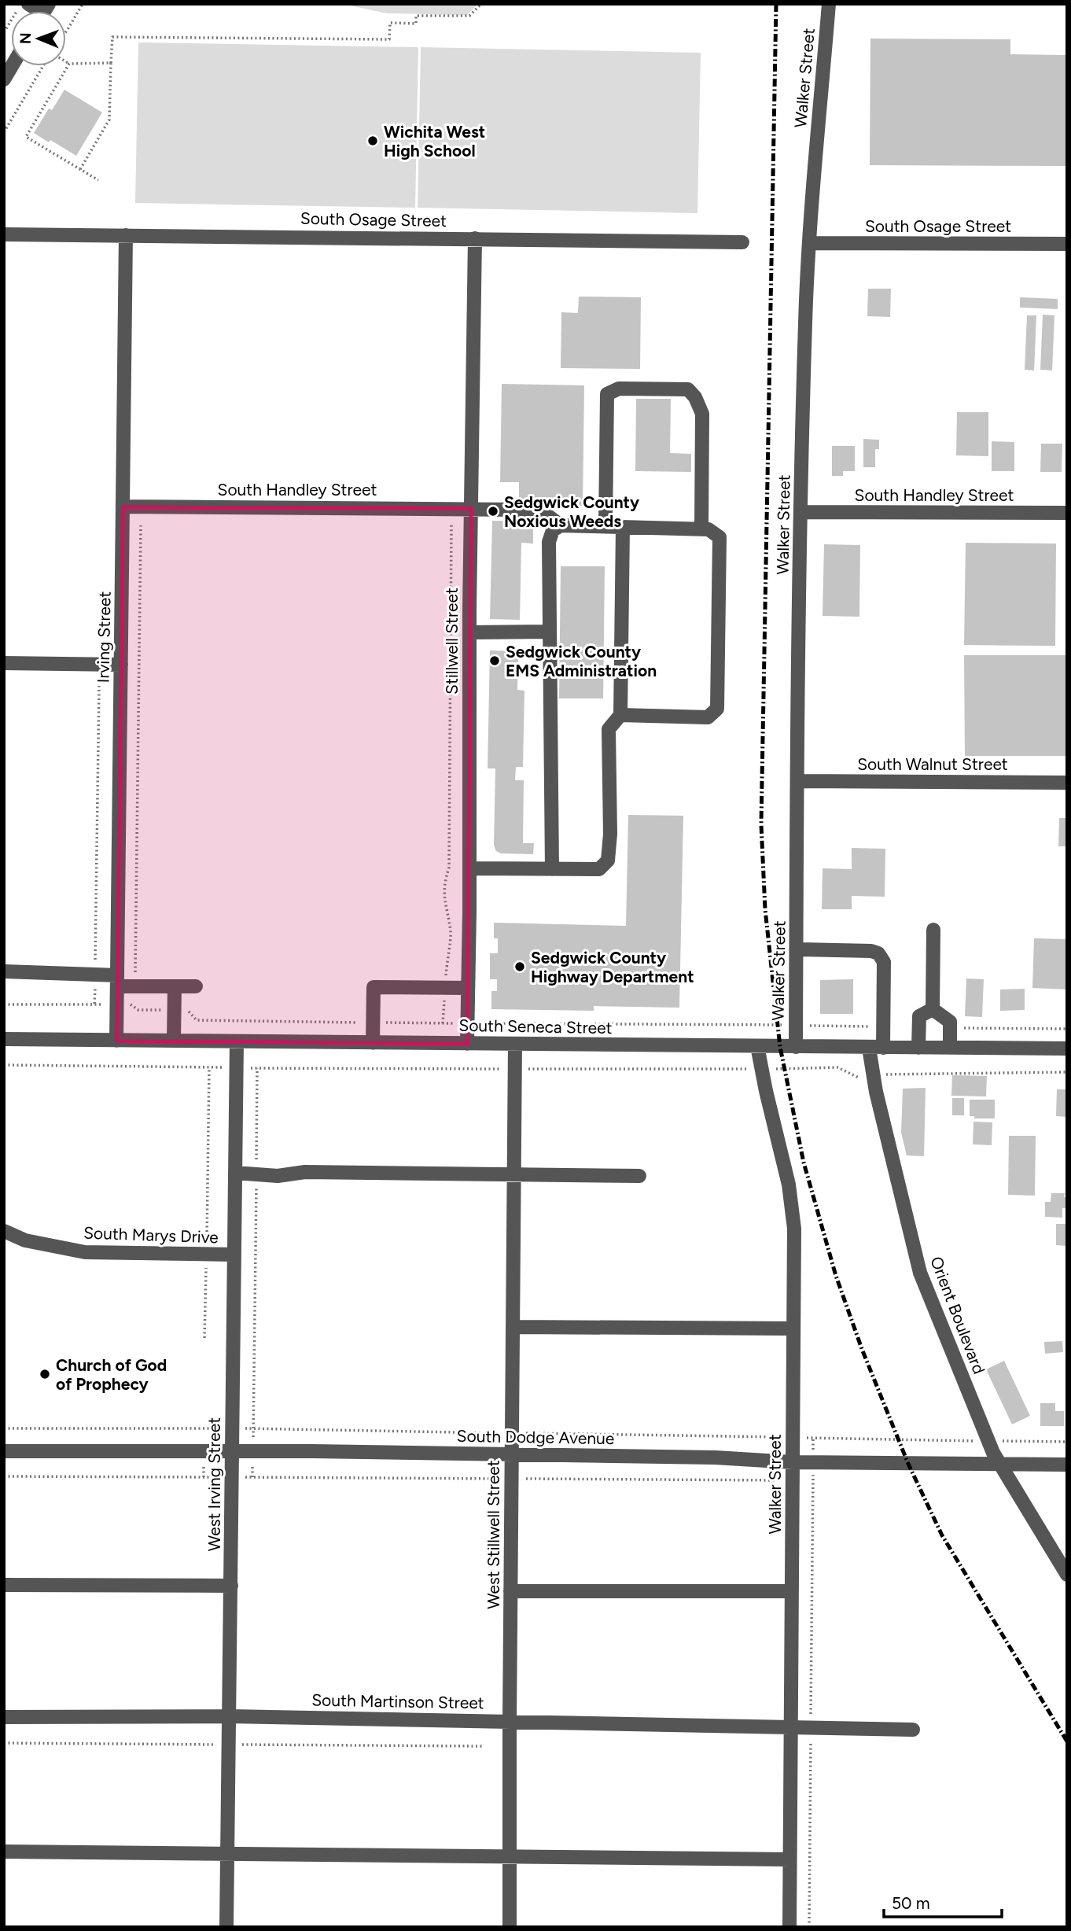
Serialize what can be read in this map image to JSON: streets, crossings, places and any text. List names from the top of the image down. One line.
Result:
{"streets":{"street":["Walker Street","South Osage Street","South Handley Street","Irving Street","Stillwell Street","South Walnut Street","South Seneca Street","South Marys Drive","Orient Boulevard","South Dodge Avenue","West Irving Street","West Stillwell Street","South Martinson Street"]},"crossings":[["Walker Street","South Osage Street"],["Walker Street","South Handley Street"],["Walker Street","South Walnut Street"],["Walker Street","South Seneca Street"],["Walker Street","South Dodge Avenue"],["Walker Street","South Martinson Street"],["South Osage Street","Irving Street"],["South Osage Street","Stillwell Street"],["South Handley Street","Irving Street"],["South Handley Street","Stillwell Street"],["Irving Street","South Seneca Street"],["Stillwell Street","South Seneca Street"],["South Seneca Street","Orient Boulevard"],["South Seneca Street","West Irving Street"],["South Seneca Street","West Stillwell Street"],["South Marys Drive","West Irving Street"],["Orient Boulevard","South Dodge Avenue"],["South Dodge Avenue","West Irving Street"],["South Dodge Avenue","West Stillwell Street"],["West Irving Street","South Martinson Street"],["West Stillwell Street","South Martinson Street"]],"places":["Wichita West High School","Sedgwick County Noxious Weeds","Sedgwick County EMS Administration","Sedgwick County Highway Department","Church of God of Prophecy"],"scale_bar":"50 m","north":"left"}
